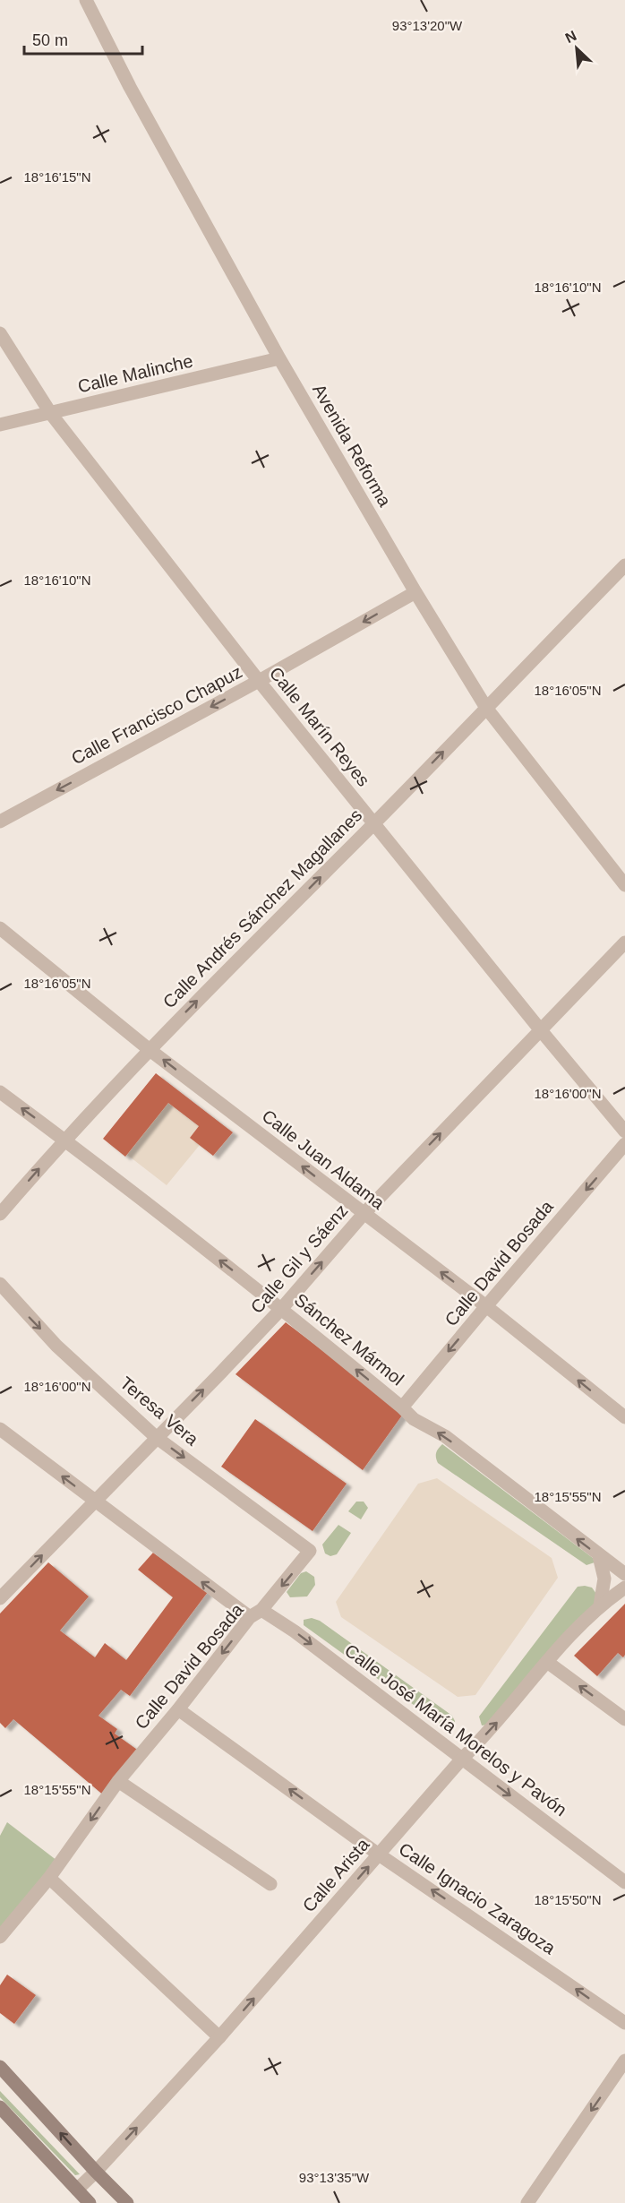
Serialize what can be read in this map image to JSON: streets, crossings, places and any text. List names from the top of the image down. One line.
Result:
{"streets":{"street":["Calle Malinche","Avenida Reforma","Calle Francisco Chapuz","Calle Marín Reyes","Calle Andrés Sánchez Magallanes","Calle Juan Aldama","Calle Gil y Sáenz","Calle David Bosada","Sánchez Mármol","Teresa Vera","Calle José María Morelos y Pavón","Calle Arista","Calle Ignacio Zaragoza"]},"crossings":[["Calle Malinche","Avenida Reforma"],["Calle Malinche","Calle Marín Reyes"],["Avenida Reforma","Calle Francisco Chapuz"],["Avenida Reforma","Calle Andrés Sánchez Magallanes"],["Calle Francisco Chapuz","Calle Marín Reyes"],["Calle Marín Reyes","Calle Andrés Sánchez Magallanes"],["Calle Marín Reyes","Calle Gil y Sáenz"],["Calle Andrés Sánchez Magallanes","Calle Juan Aldama"],["Calle Andrés Sánchez Magallanes","Sánchez Mármol"],["Calle Juan Aldama","Calle Gil y Sáenz"],["Calle Juan Aldama","Calle David Bosada"],["Calle Gil y Sáenz","Sánchez Mármol"],["Calle Gil y Sáenz","Teresa Vera"],["Calle Gil y Sáenz","Calle José María Morelos y Pavón"],["Calle David Bosada","Sánchez Mármol"],["Calle David Bosada","Teresa Vera"],["Calle David Bosada","Calle José María Morelos y Pavón"],["Calle David Bosada","Calle Ignacio Zaragoza"],["Calle José María Morelos y Pavón","Calle Arista"],["Calle Arista","Calle Ignacio Zaragoza"]],"one_way":["Calle Francisco Chapuz","Calle Andrés Sánchez Magallanes","Calle Juan Aldama","Calle Gil y Sáenz","Calle David Bosada","Sánchez Mármol","Teresa Vera","Calle Arista"],"scale_bar":"50 m","north":"top left","coordinates":["93°13'20\"W","18°16'15\"N","18°16'10\"N","18°16'05\"N","18°16'00\"N","18°15'55\"N","18°15'50\"N","93°13'35\"W"]}
